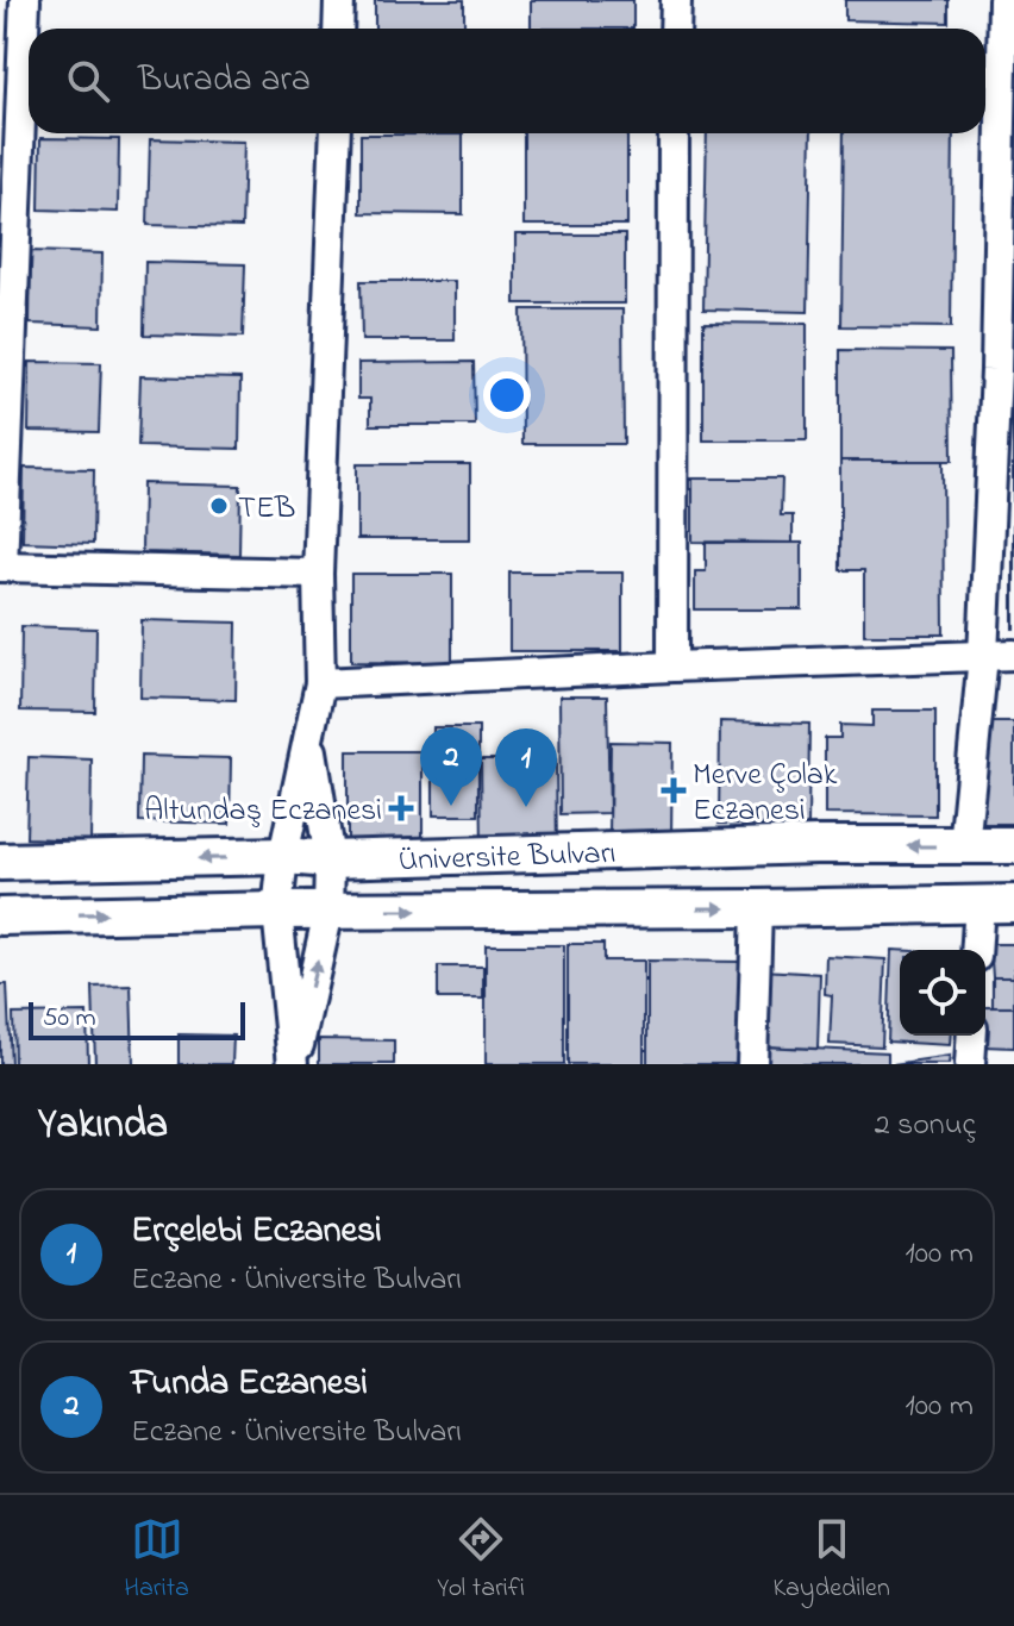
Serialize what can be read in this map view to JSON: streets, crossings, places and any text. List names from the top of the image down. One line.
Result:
{"streets":{"main road":["Üniversite Bulvarı"]},"places":{"other":["TEB"],"health":["Merve Çolak Eczanesi","Altundaş Eczanesi"]},"scale_bar":"50 m","page":{"search":"Burada ara","pins":["2","1"],"scale":"50 m","heading":["Yakında","2 sonuç"],"list":[{"mark":"1","name":"Erçelebi Eczanesi","note":"Eczane · Üniversite Bulvarı","value":"100 m"},{"mark":"2","name":"Funda Eczanesi","note":"Eczane · Üniversite Bulvarı","value":"100 m"}],"nav":["Harita","Yol tarifi","Kaydedilen"]}}
